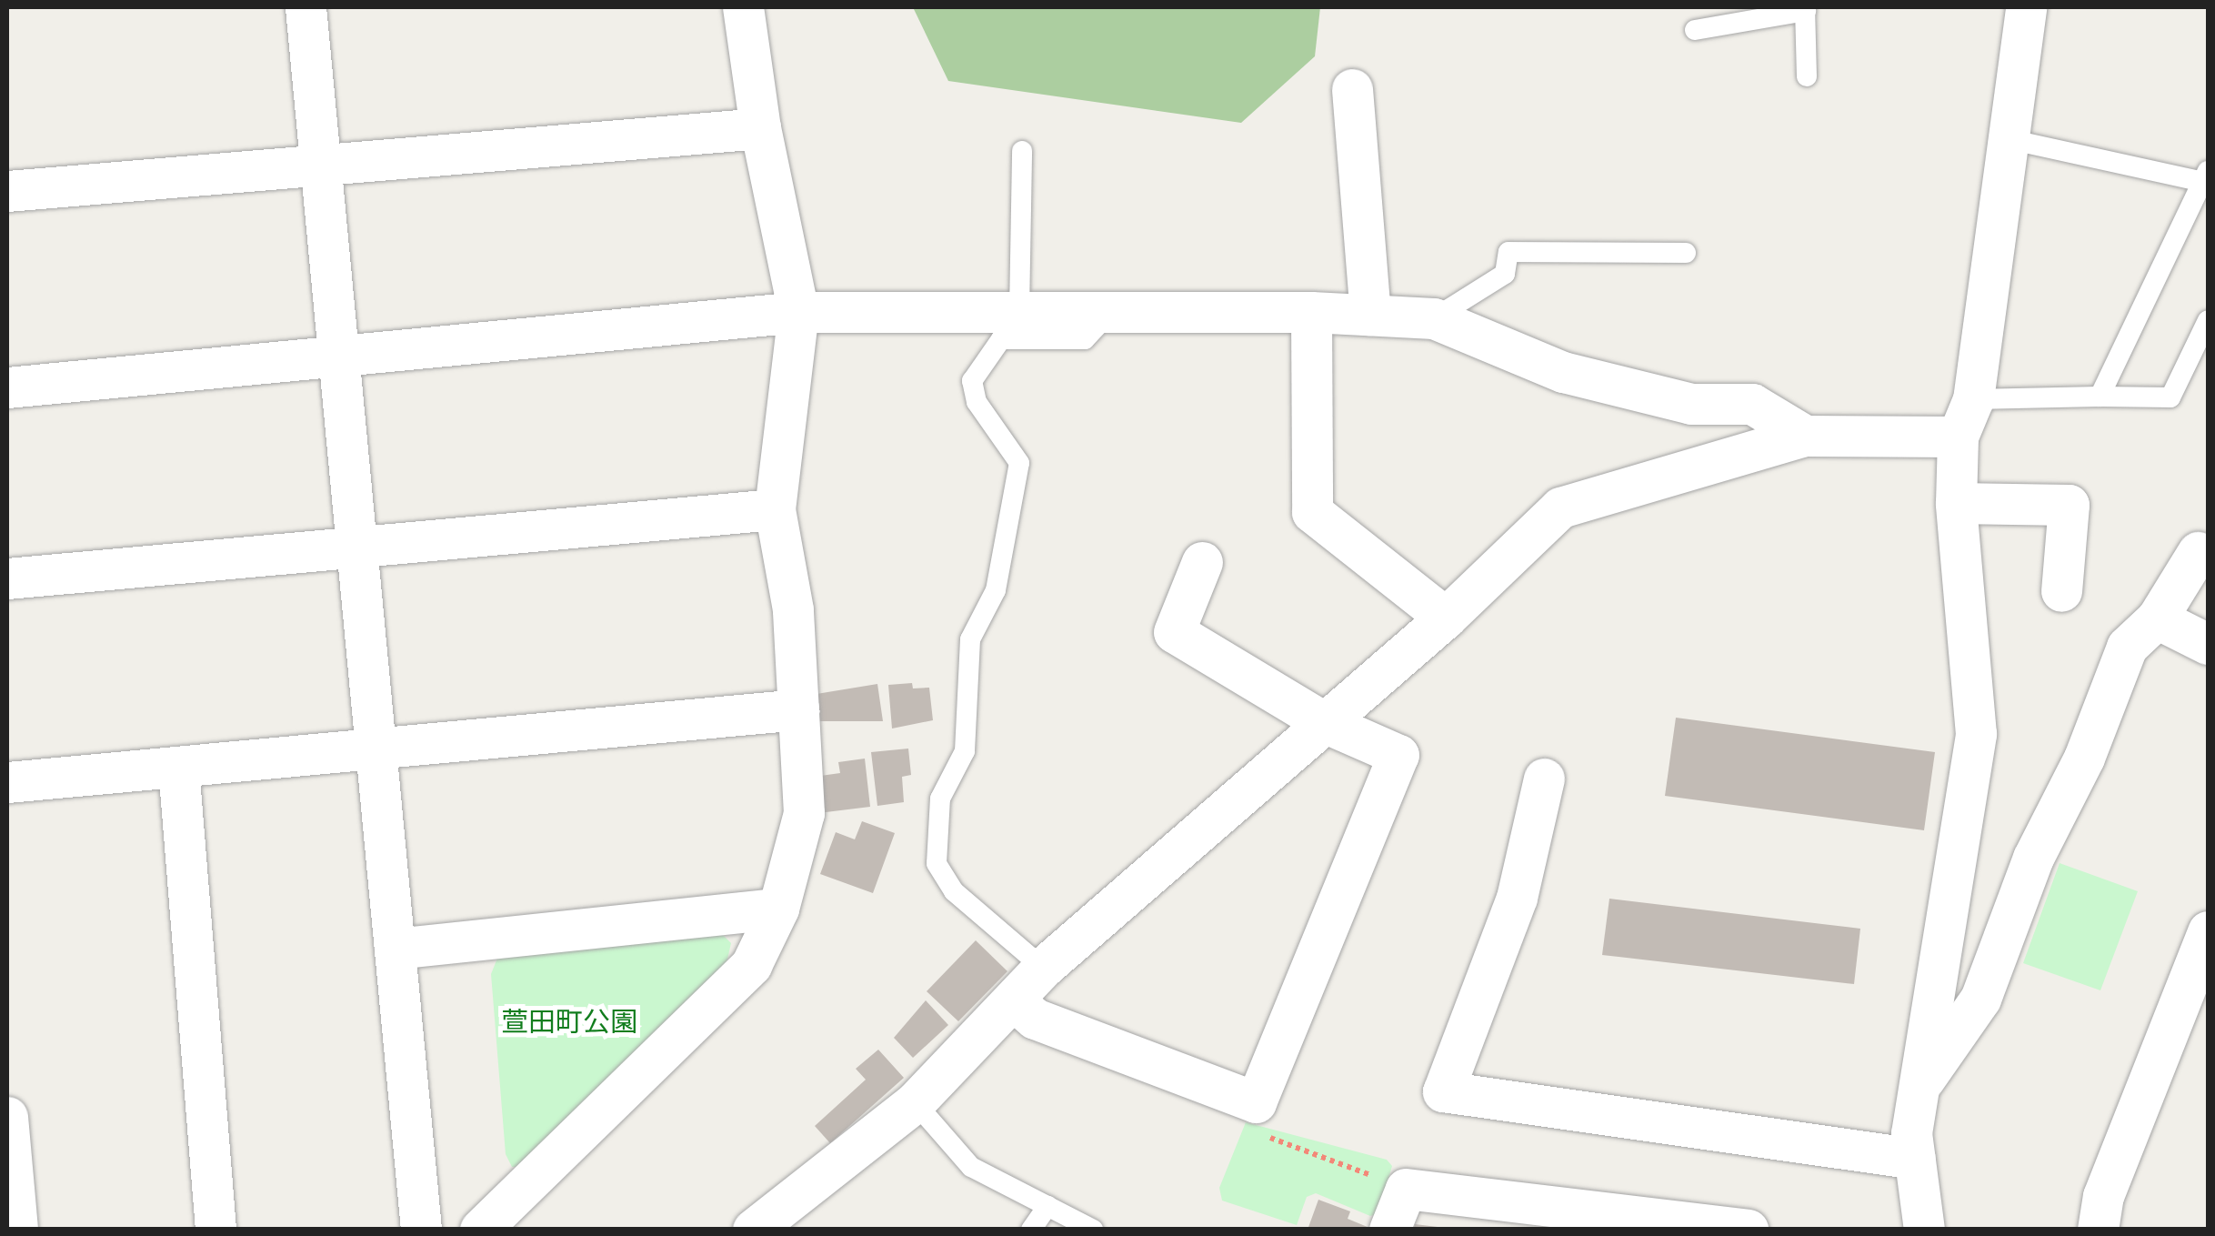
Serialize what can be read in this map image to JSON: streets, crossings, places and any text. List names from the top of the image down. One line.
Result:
{"parks":["萱田町公園"]}
